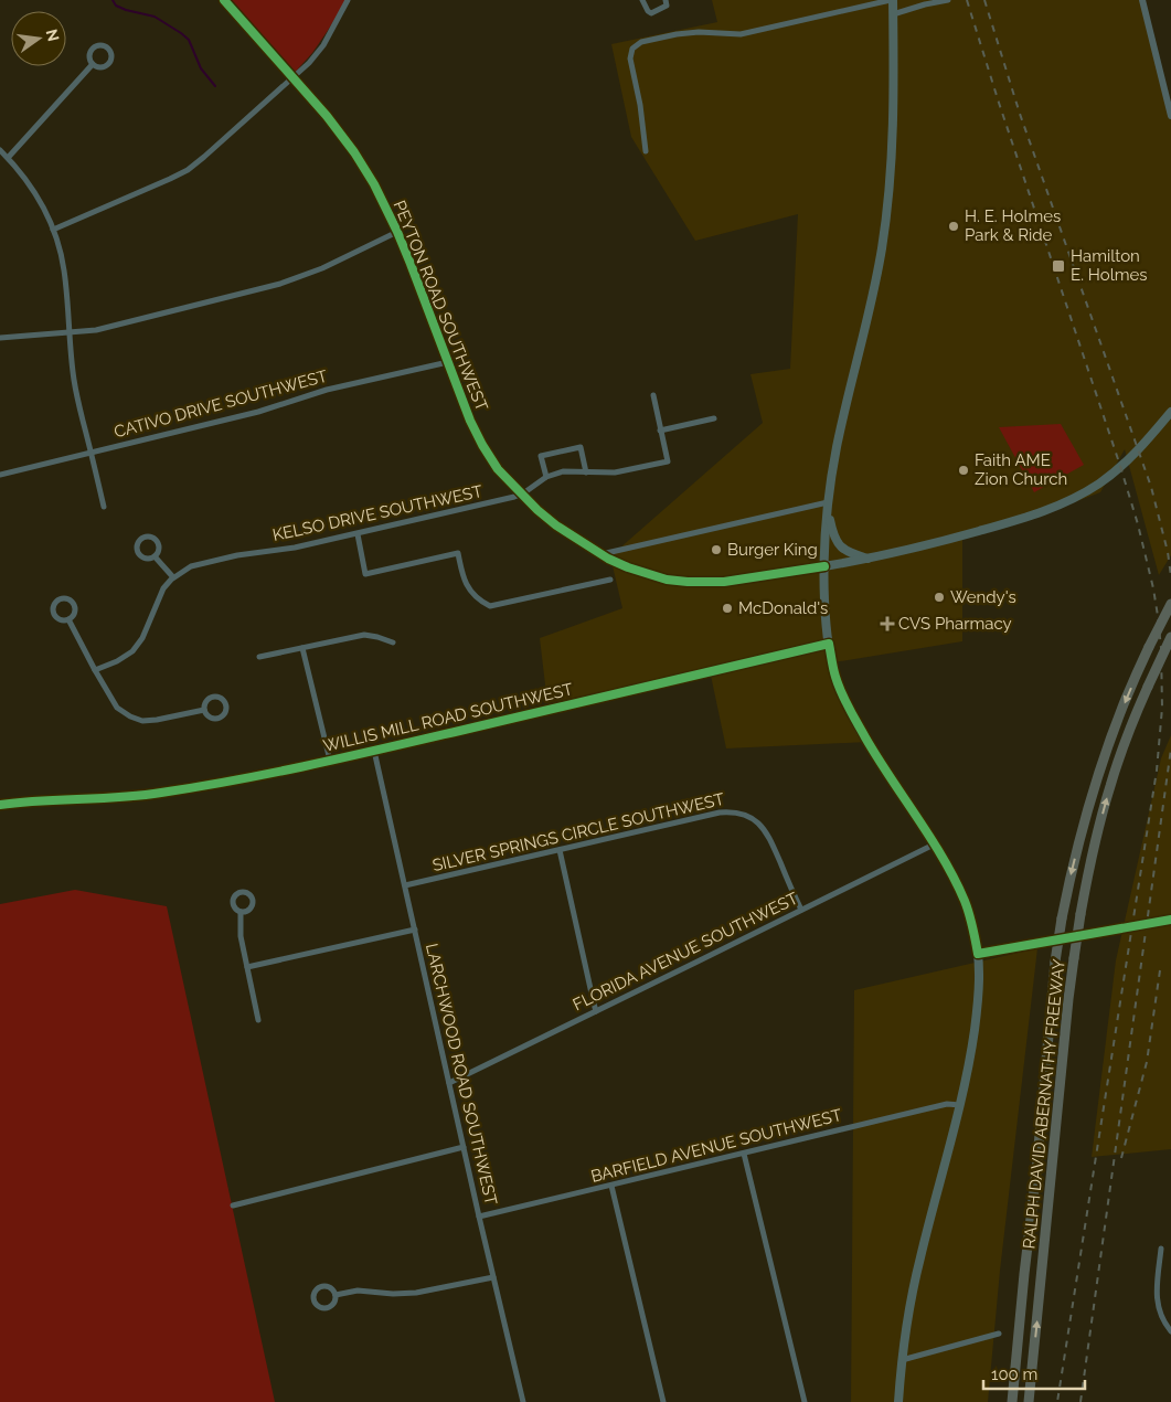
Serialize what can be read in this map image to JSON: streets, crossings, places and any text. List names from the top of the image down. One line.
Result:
{"streets":{"highway":["RALPH DAVID ABERNATHY FREEWAY"],"street":["PEYTON ROAD SOUTHWEST","CATIVO DRIVE SOUTHWEST","KELSO DRIVE SOUTHWEST","WILLIS MILL ROAD SOUTHWEST","SILVER SPRINGS CIRCLE SOUTHWEST","FLORIDA AVENUE SOUTHWEST","LARCHWOOD ROAD SOUTHWEST","BARFIELD AVENUE SOUTHWEST"]},"crossings":[["PEYTON ROAD SOUTHWEST","CATIVO DRIVE SOUTHWEST"],["PEYTON ROAD SOUTHWEST","KELSO DRIVE SOUTHWEST"],["WILLIS MILL ROAD SOUTHWEST","LARCHWOOD ROAD SOUTHWEST"],["SILVER SPRINGS CIRCLE SOUTHWEST","FLORIDA AVENUE SOUTHWEST"],["SILVER SPRINGS CIRCLE SOUTHWEST","LARCHWOOD ROAD SOUTHWEST"],["FLORIDA AVENUE SOUTHWEST","LARCHWOOD ROAD SOUTHWEST"],["LARCHWOOD ROAD SOUTHWEST","BARFIELD AVENUE SOUTHWEST"]],"places":{"other":["H. E. Holmes Park & Ride","Faith AME Zion Church","Burger King","Wendy's","McDonald's"],"transit":["Hamilton E. Holmes"],"health":["CVS Pharmacy"]},"scale_bar":"100 m","north":"right"}
